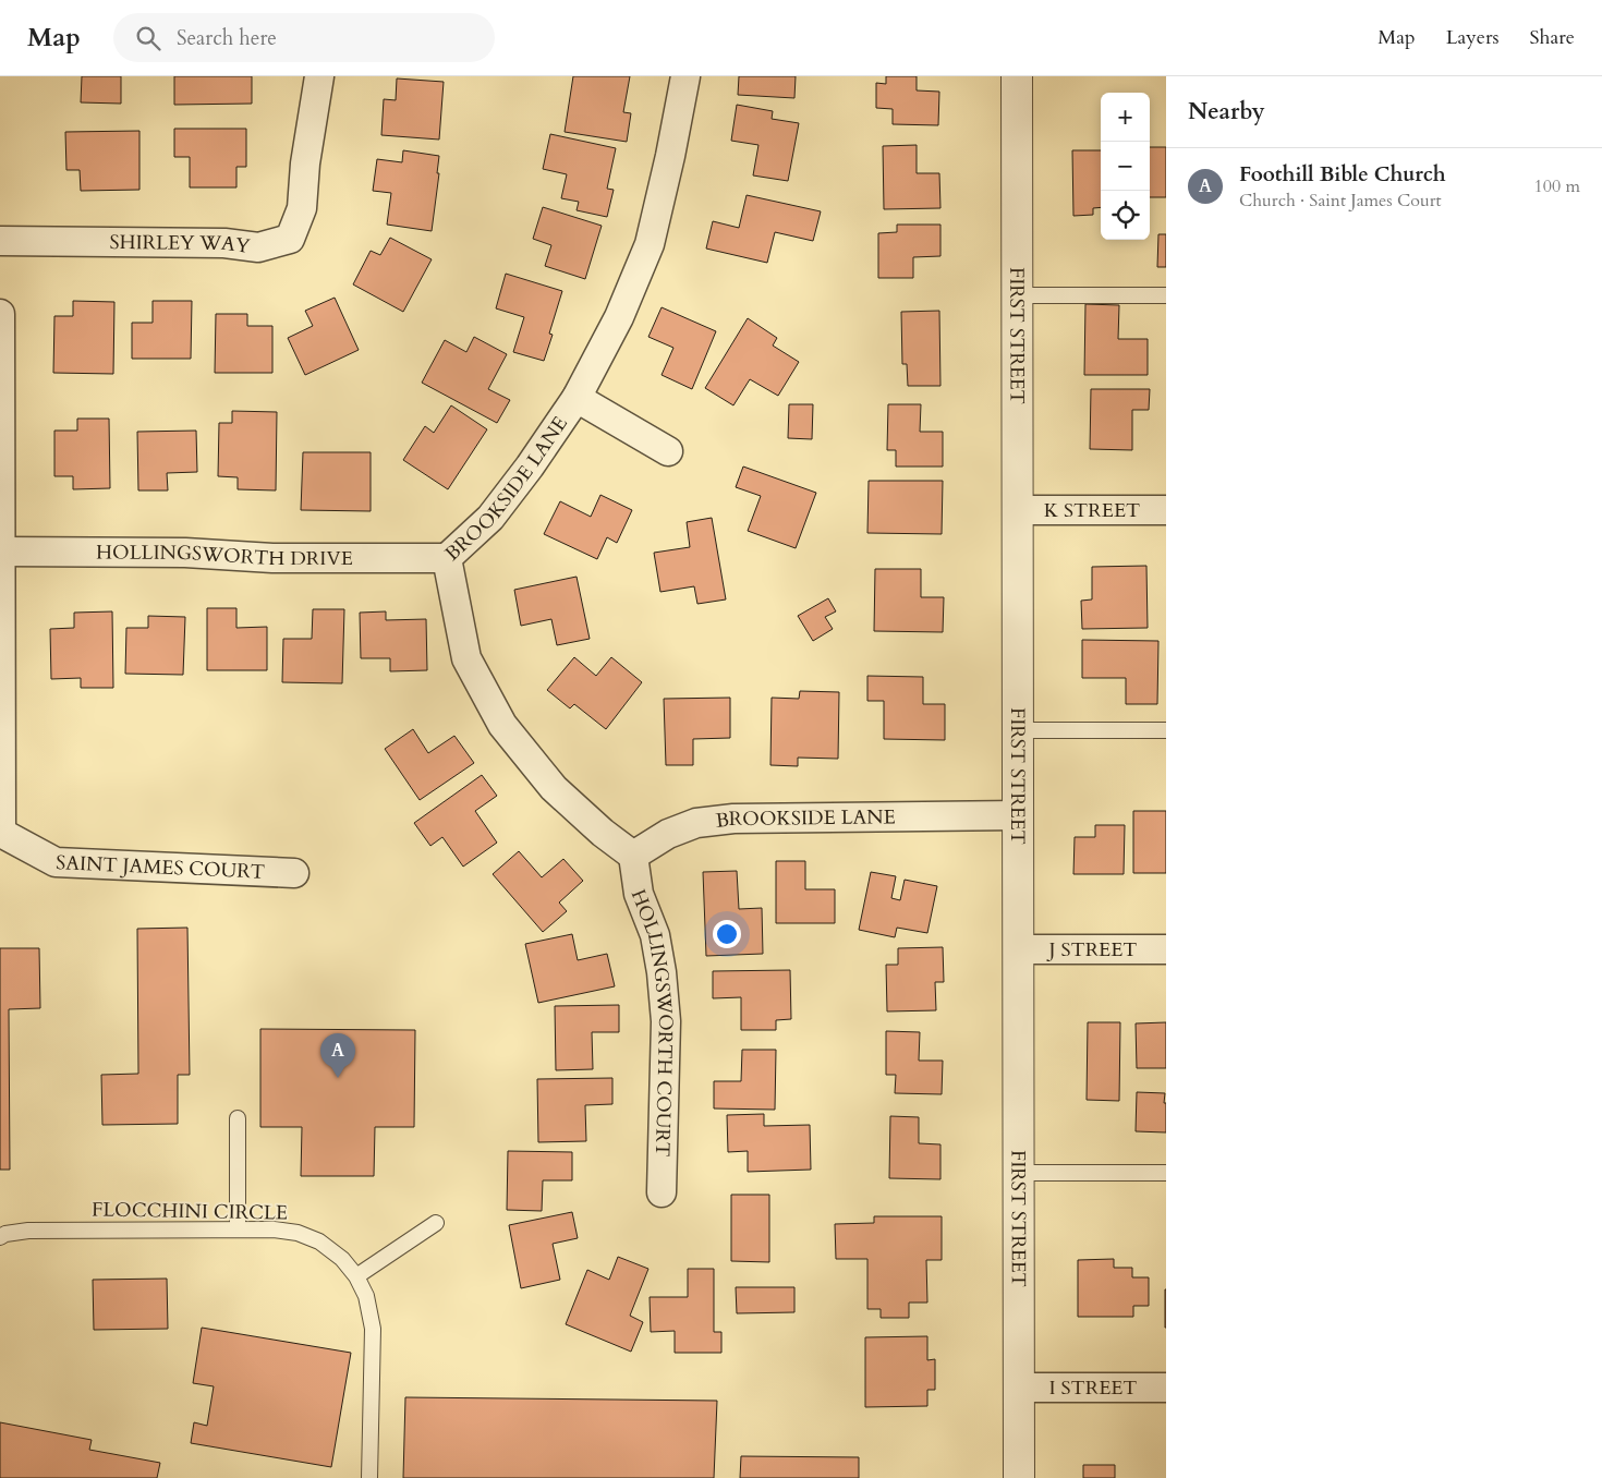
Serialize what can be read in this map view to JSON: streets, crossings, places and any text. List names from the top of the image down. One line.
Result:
{"streets":{"street":["SHIRLEY WAY","FIRST STREET","BROOKSIDE LANE","K STREET","HOLLINGSWORTH DRIVE","SAINT JAMES COURT","J STREET","HOLLINGSWORTH COURT","I STREET"],"lane":["FLOCCHINI CIRCLE"]},"crossings":[["FIRST STREET","BROOKSIDE LANE"],["FIRST STREET","K STREET"],["FIRST STREET","J STREET"],["FIRST STREET","I STREET"],["BROOKSIDE LANE","HOLLINGSWORTH DRIVE"],["BROOKSIDE LANE","HOLLINGSWORTH COURT"],["HOLLINGSWORTH DRIVE","SAINT JAMES COURT"]],"page":{"header":"Map","search":"Search here","nav":["Map","Layers","Share"],"heading":"Nearby","map_buttons":["+","−"],"list":[{"mark":"A","name":"Foothill Bible Church","note":"Church · Saint James Court","value":"100 m"}],"pins":"A"}}
